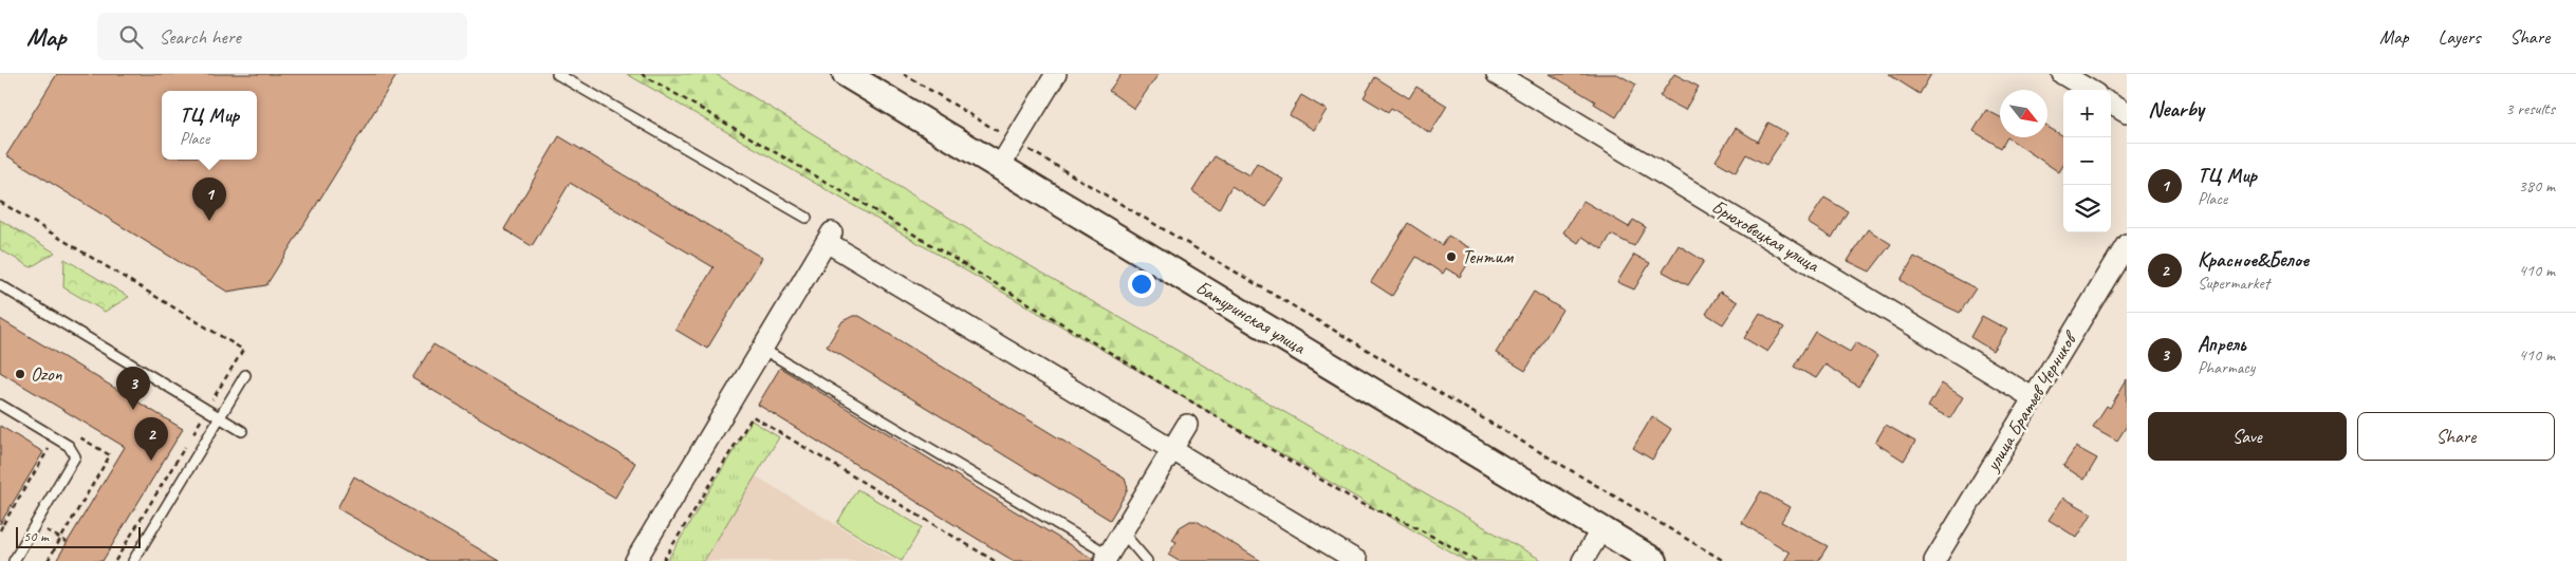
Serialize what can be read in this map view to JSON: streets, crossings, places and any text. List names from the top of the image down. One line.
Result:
{"streets":{"street":["Брюховецкая улица","Батуринская улица","улица Братьев Черников"]},"crossings":[["Брюховецкая улица","улица Братьев Черников"]],"places":["Тентим","Ozon"],"scale_bar":"50 m","north":"bottom right","page":{"header":"Map","search":"Search here","nav":["Map","Layers","Share"],"heading":["Nearby","3 results"],"map_buttons":["+","−"],"popup":["ТЦ Мир","Place"],"list":[{"mark":"1","name":"ТЦ Мир","note":"Place","value":"380 m"},{"mark":"2","name":"Красное&Белое","note":"Supermarket","value":"410 m"},{"mark":"3","name":"Апрель","note":"Pharmacy","value":"410 m"}],"pins":["1","3","2"],"buttons":["Save","Share"],"scale":"50 m"}}
